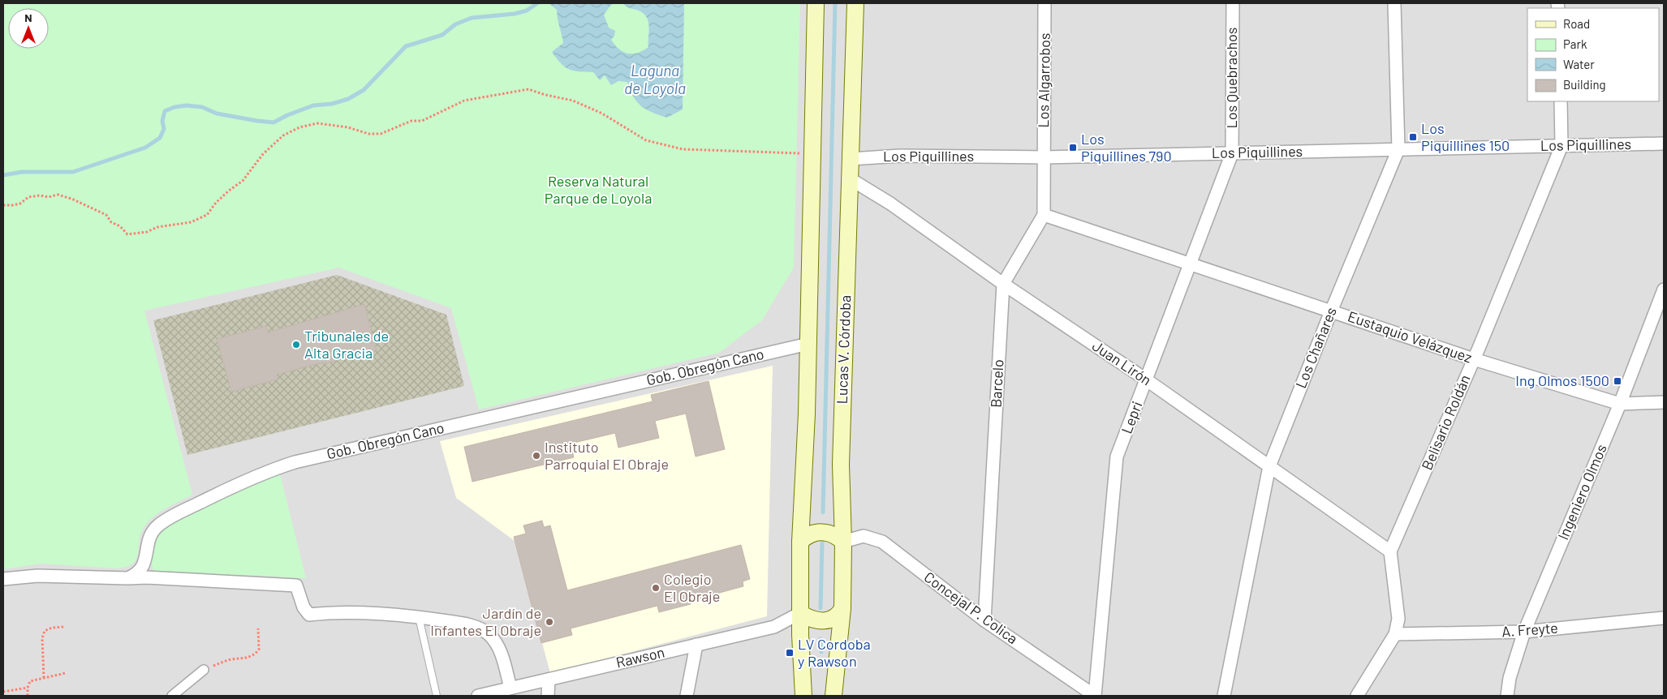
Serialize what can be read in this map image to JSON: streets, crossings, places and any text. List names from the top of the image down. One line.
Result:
{"streets":{"main road":["Lucas V. Córdoba"],"street":["Los Quebrachos","Los Algarrobos","Los Piquillines","Eustaquio Velázquez","Los Chañares","Juan Lirón","Gob. Obregón Cano","Barcelo","Lepri","Belisario Roldán","Ingeniero Olmos","Concejal P. Colica","A. Freyte","Rawson"]},"crossings":[["Los Quebrachos","Los Piquillines"],["Los Quebrachos","Lepri"],["Los Algarrobos","Los Piquillines"],["Los Piquillines","Los Chañares"],["Los Piquillines","Lucas V. Córdoba"],["Los Piquillines","Lepri"],["Los Piquillines","Belisario Roldán"],["Eustaquio Velázquez","Los Chañares"],["Eustaquio Velázquez","Barcelo"],["Eustaquio Velázquez","Lepri"],["Eustaquio Velázquez","Belisario Roldán"],["Eustaquio Velázquez","Ingeniero Olmos"],["Los Chañares","Juan Lirón"],["Lucas V. Córdoba","Juan Lirón"],["Lucas V. Córdoba","Concejal P. Colica"],["Juan Lirón","Barcelo"],["Juan Lirón","Lepri"],["Juan Lirón","Belisario Roldán"],["Barcelo","Concejal P. Colica"],["Lepri","Concejal P. Colica"],["Ingeniero Olmos","A. Freyte"]],"water":["Laguna de Loyola"],"parks":["Reserva Natural Parque de Loyola"],"places":{"transit":["Los Piquillines 150","Los Piquillines 790","Ing Olmos 1500","LV Cordoba y Rawson"],"other":["Tribunales de Alta Gracia","Instituto Parroquial El Obraje","Colegio El Obraje","Jardín de Infantes El Obraje"]},"legend":["Road","Park","Water","Building"],"north":"top"}
